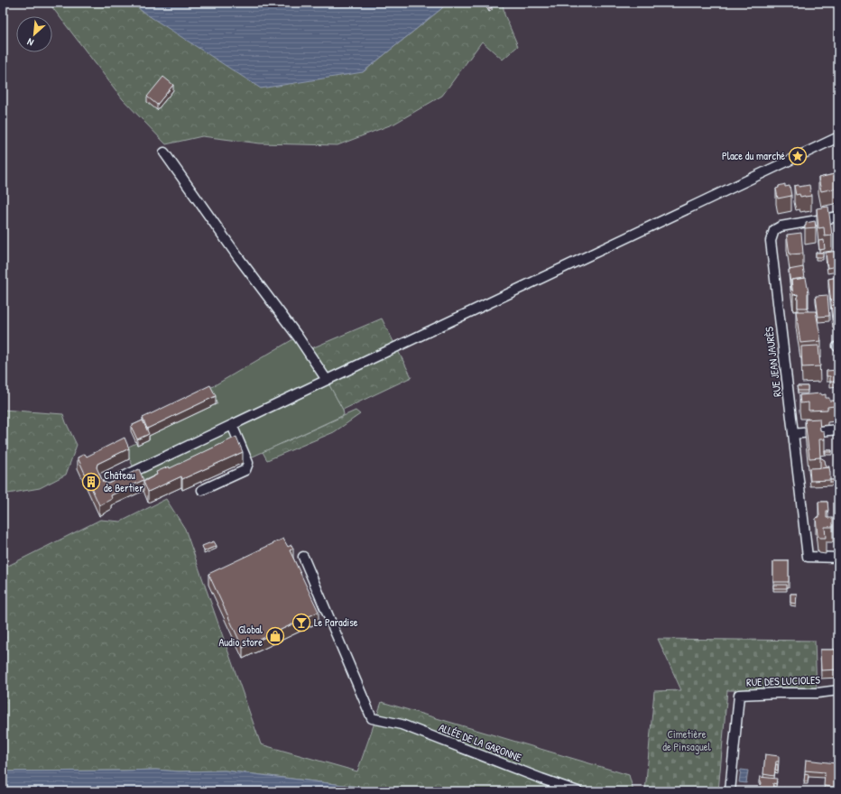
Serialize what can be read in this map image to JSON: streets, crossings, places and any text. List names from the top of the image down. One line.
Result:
{"streets":{"street":["RUE JEAN JAURÈS","RUE DES LUCIOLES","ALLÉE DE LA GARONNE"]},"parks":["Cimetière de Pinsaguel"],"places":{"place":["Place du marché"],"building":["Château de Bertier"],"bar":["Le Paradise"],"shop":["Global Audio store"]},"north":"bottom left"}
